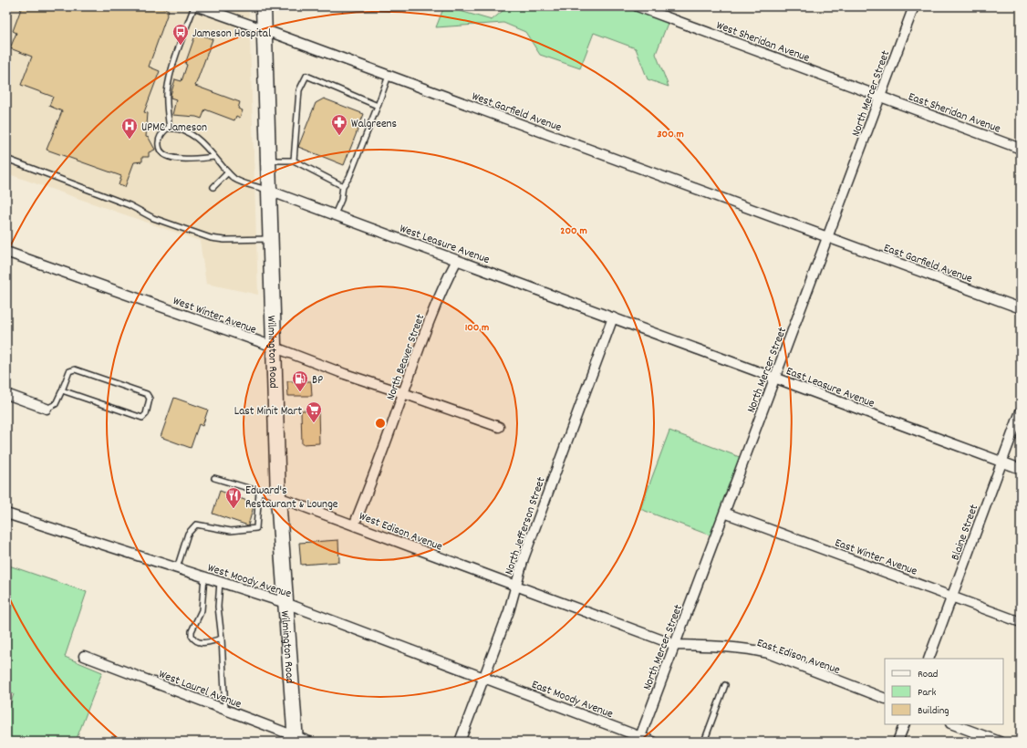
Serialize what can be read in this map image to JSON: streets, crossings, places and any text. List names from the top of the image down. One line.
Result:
{"streets":{"main road":["Wilmington Road"],"street":["West Sheridan Avenue","North Mercer Street","West Garfield Avenue","East Sheridan Avenue","West Leasure Avenue","East Garfield Avenue","West Winter Avenue","North Beaver Street","East Leasure Avenue","North Jefferson Street","West Edison Avenue","Blaine Street","East Winter Avenue","West Moody Avenue","East Edison Avenue","West Laurel Avenue","East Moody Avenue"]},"crossings":[["West Sheridan Avenue","North Mercer Street"],["West Sheridan Avenue","East Sheridan Avenue"],["North Mercer Street","West Garfield Avenue"],["North Mercer Street","East Sheridan Avenue"],["North Mercer Street","East Garfield Avenue"],["North Mercer Street","East Leasure Avenue"],["North Mercer Street","East Winter Avenue"],["North Mercer Street","East Edison Avenue"],["North Mercer Street","East Moody Avenue"],["West Garfield Avenue","East Garfield Avenue"],["West Garfield Avenue","Wilmington Road"],["West Leasure Avenue","Wilmington Road"],["West Leasure Avenue","North Beaver Street"],["West Leasure Avenue","East Leasure Avenue"],["West Leasure Avenue","North Jefferson Street"],["West Winter Avenue","Wilmington Road"],["West Winter Avenue","North Beaver Street"],["Wilmington Road","West Edison Avenue"],["Wilmington Road","West Moody Avenue"],["Wilmington Road","West Laurel Avenue"],["North Beaver Street","West Edison Avenue"],["East Leasure Avenue","North Jefferson Street"],["East Leasure Avenue","Blaine Street"],["North Jefferson Street","West Edison Avenue"],["North Jefferson Street","West Moody Avenue"],["North Jefferson Street","East Edison Avenue"],["North Jefferson Street","East Moody Avenue"],["West Edison Avenue","East Edison Avenue"],["Blaine Street","East Winter Avenue"],["West Moody Avenue","East Moody Avenue"]],"places":{"bus stop":["Jameson Hospital"],"pharmacy":["Walgreens"],"hospital":["UPMC Jameson"],"fuel station":["BP"],"supermarket":["Last Minit Mart"],"restaurant":["Edward's Restaurant & Lounge"]},"legend":["Road","Park","Building"],"rings":["300 m","200 m","100 m"]}
